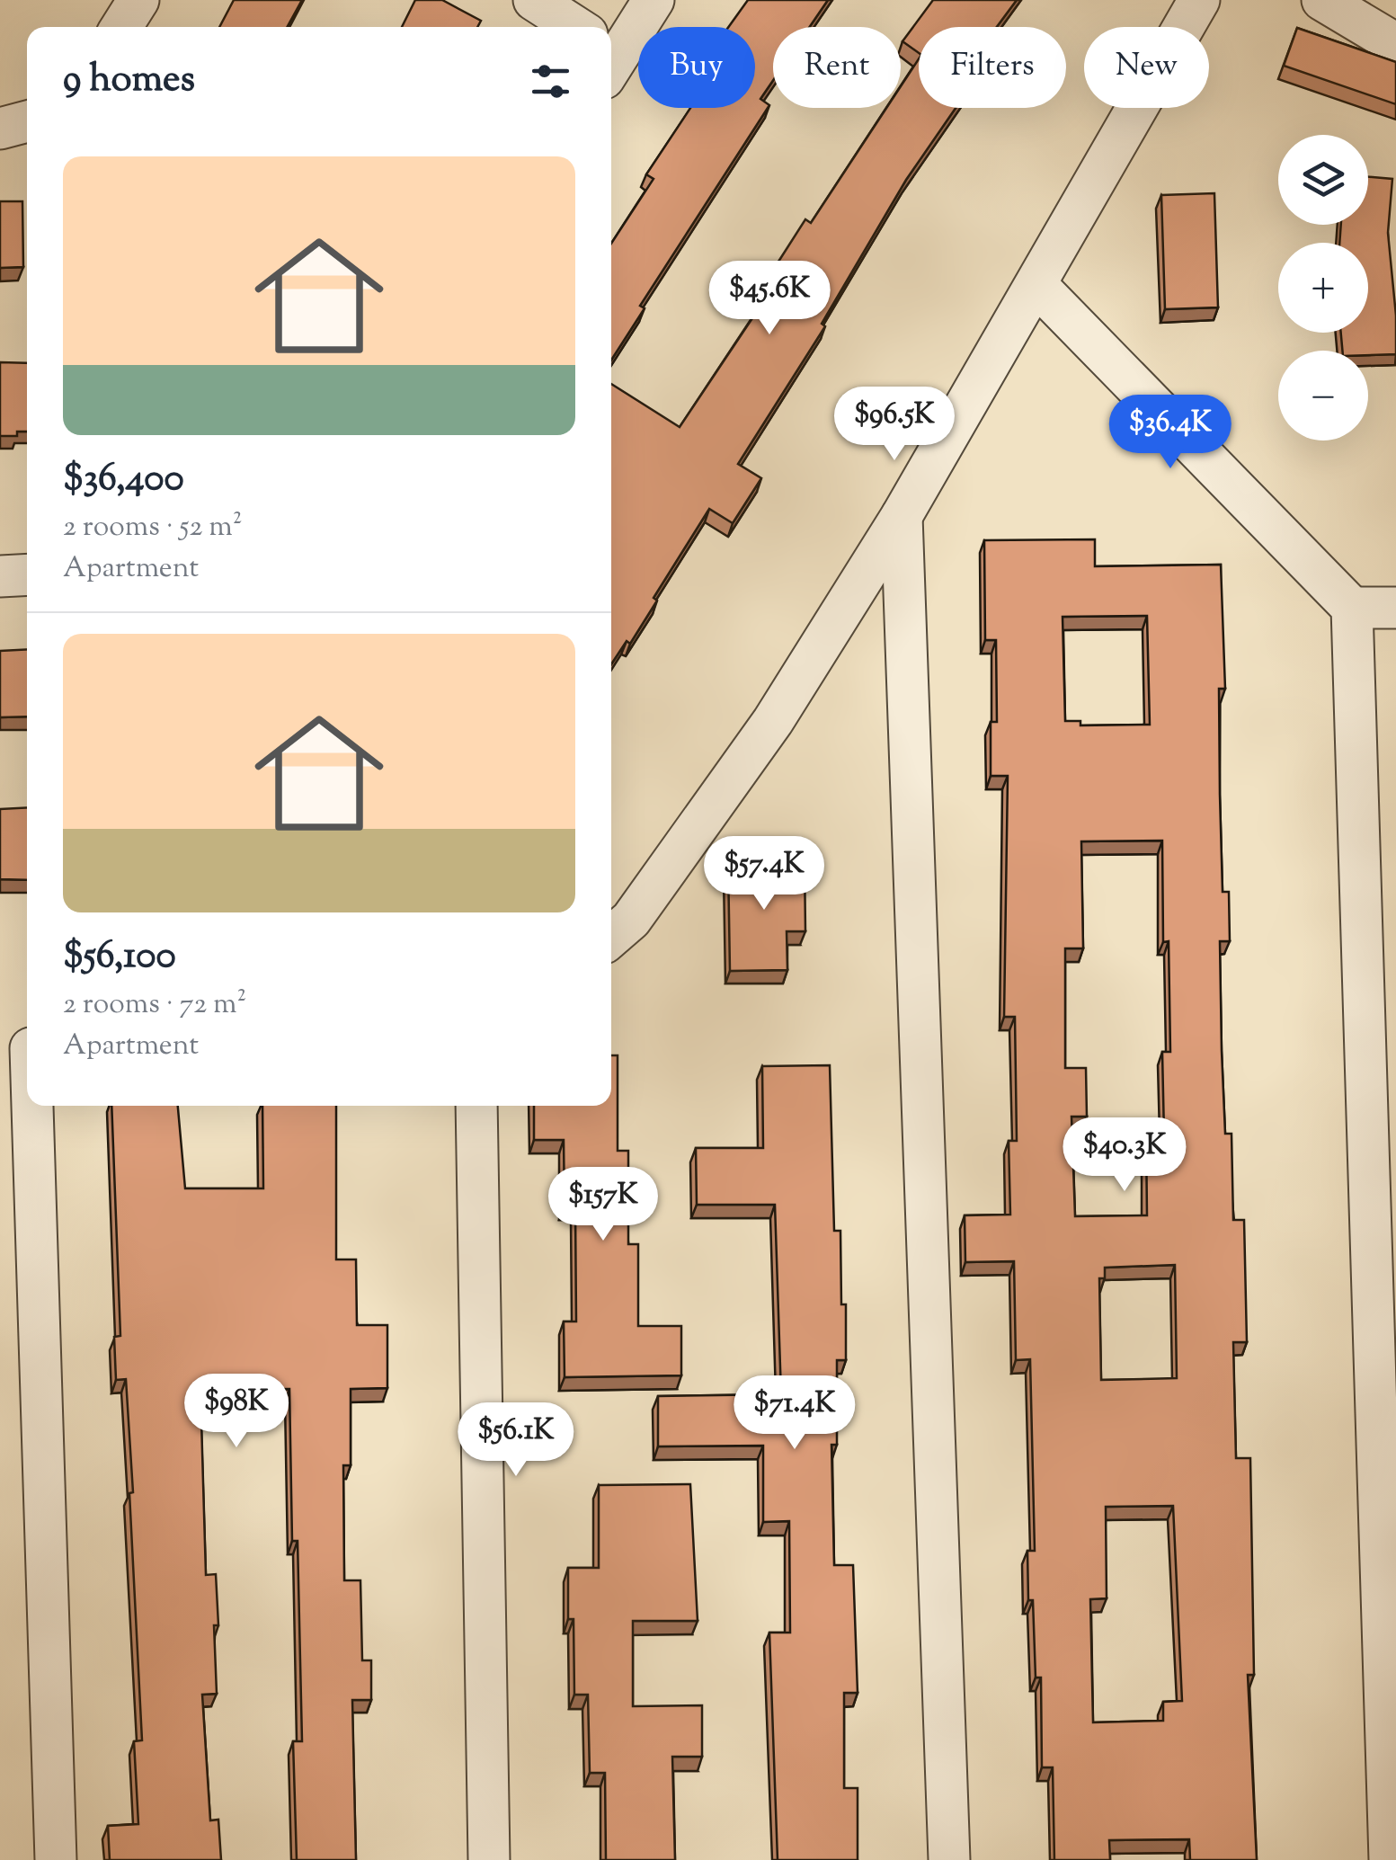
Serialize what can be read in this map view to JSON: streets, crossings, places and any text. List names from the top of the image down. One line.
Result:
{"page":{"chip":["Buy","Rent","Filters","New"],"heading":"9 homes","map_buttons":["+","−"],"list":[{"name":"$36,400","note":"2 rooms · 52 m² · Apartment"},{"name":"$56,100","note":"2 rooms · 72 m² · Apartment"}],"price":["$45.6K","$96.5K","$36.4K","$57.4K","$40.3K","$157K","$98K","$71.4K","$56.1K"]}}
